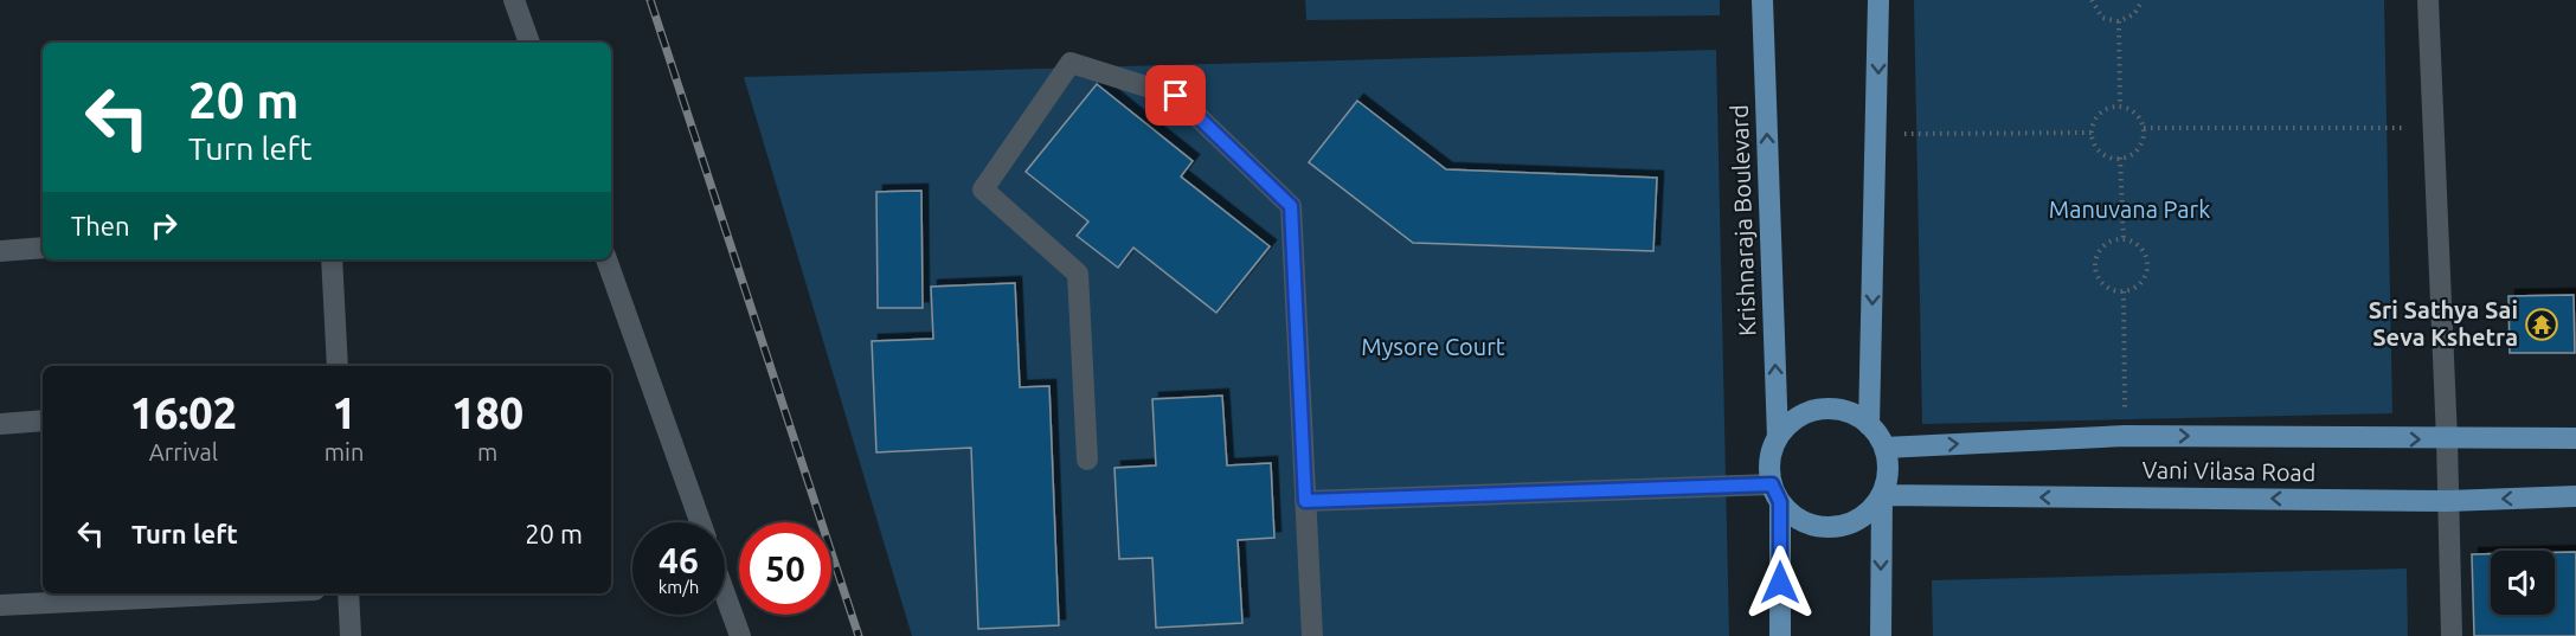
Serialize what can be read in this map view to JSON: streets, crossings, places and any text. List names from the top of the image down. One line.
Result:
{"streets":{"main road":["Krishnaraja Boulevard","Vani Vilasa Road"]},"crossings":[["Krishnaraja Boulevard","Vani Vilasa Road"]],"parks":["Manuvana Park","Mysore Court"],"places":{"temple":["Sri Sathya Sai Seva Kshetra"]},"page":{"turn":["20 m","Turn left"],"then":"Then","eta":["16:02","Arrival","1","min","180","m"],"list":[{"name":"Turn left","value":"20 m"}],"speed":"46 km/h","limit":"50"}}
